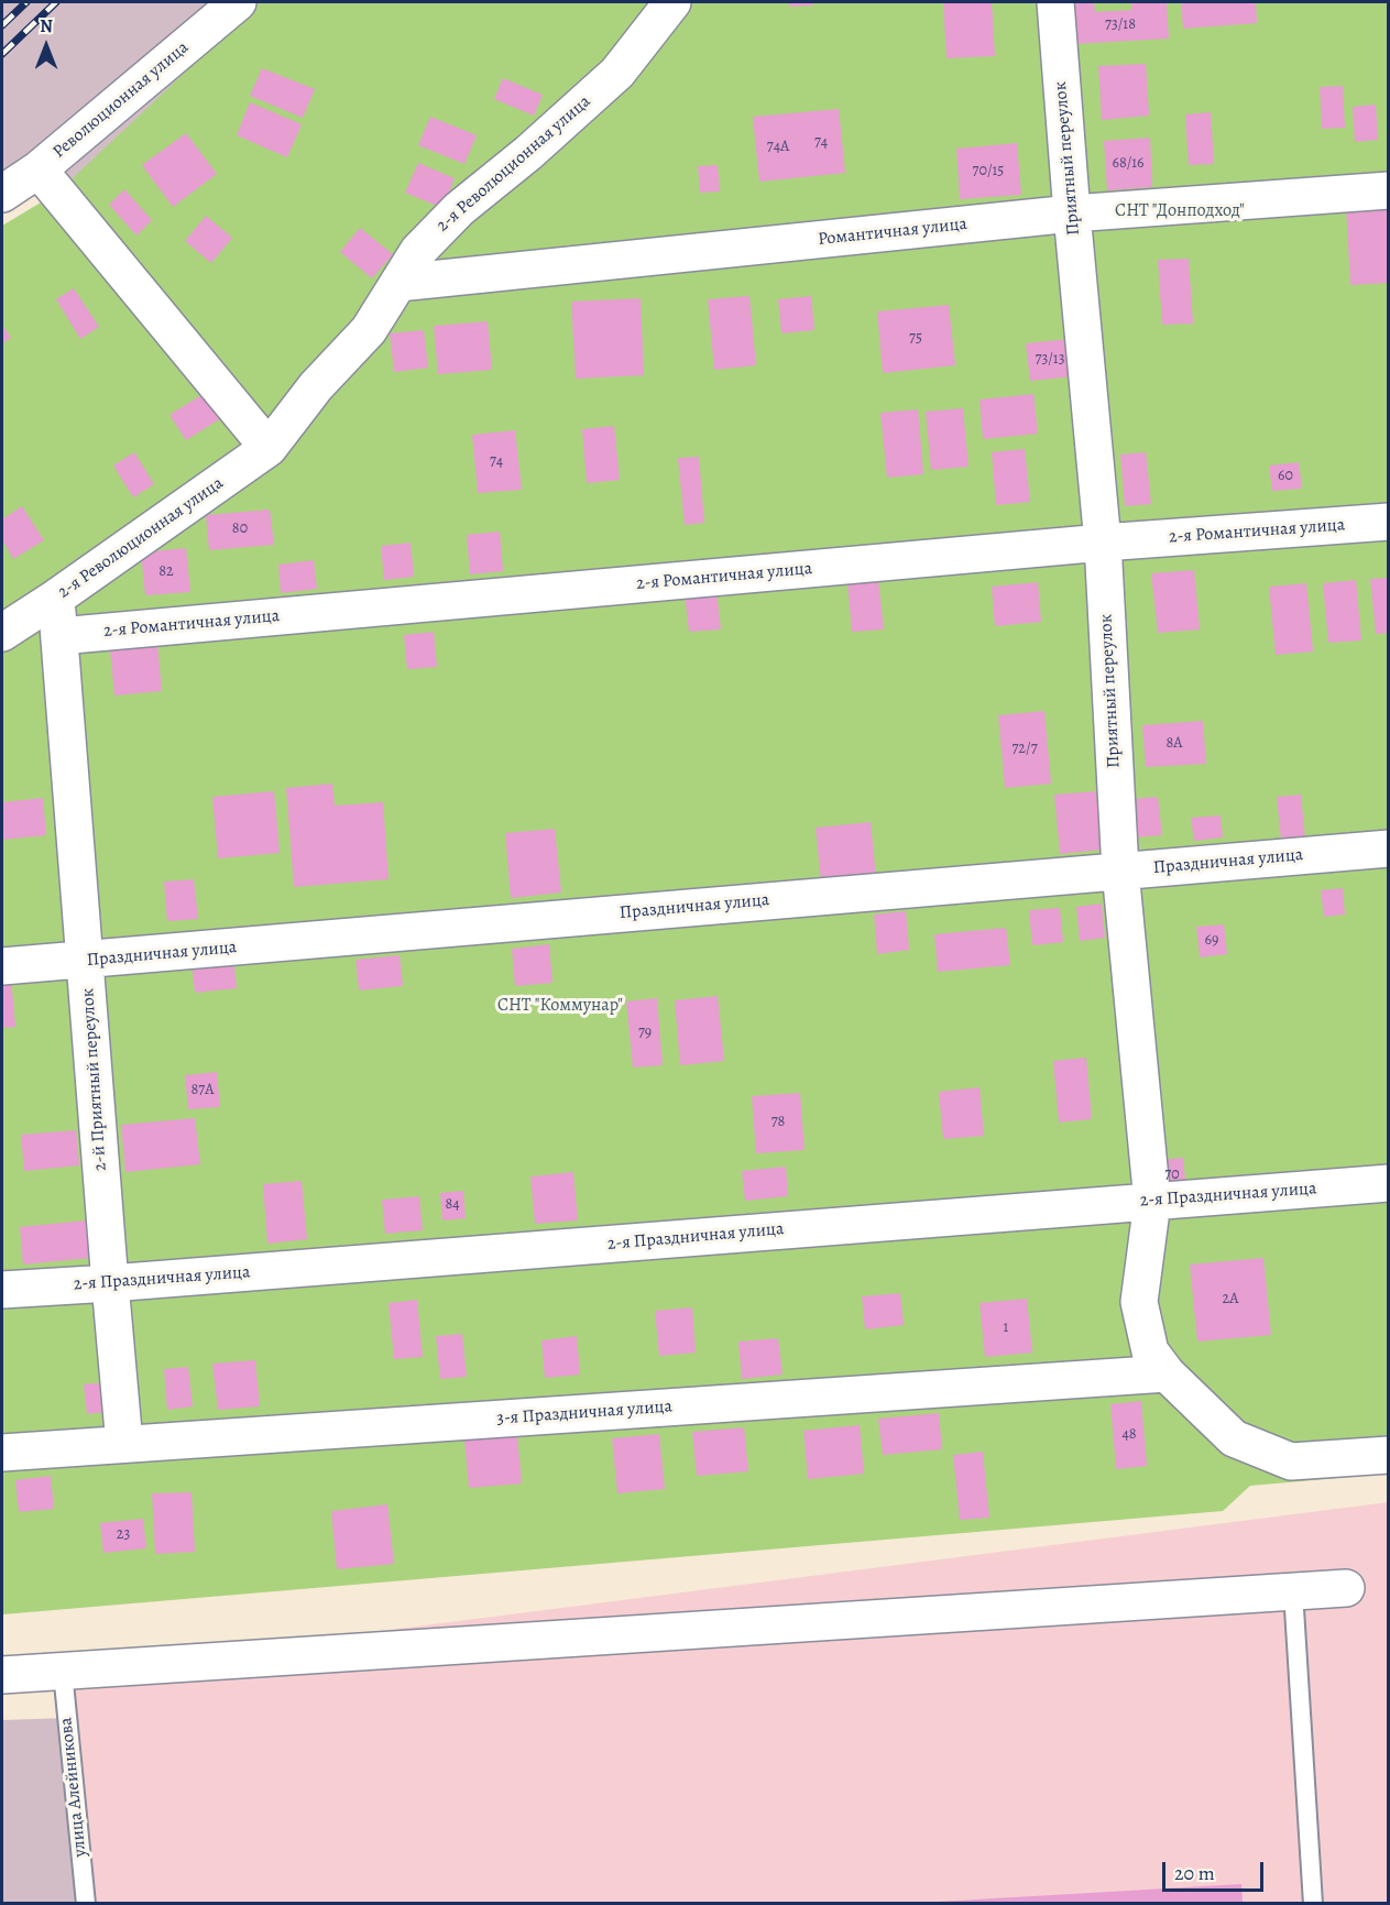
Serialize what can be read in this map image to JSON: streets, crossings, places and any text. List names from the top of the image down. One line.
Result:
{"streets":{"street":["Революционная улица","Приятный переулок","2-я Революционная улица","Романтичная улица","2-я Романтичная улица","Праздничная улица","2-й Приятный переулок","2-я Праздничная улица","3-я Праздничная улица"],"lane":["улица Алейникова"]},"crossings":[["Приятный переулок","Романтичная улица"],["Приятный переулок","2-я Романтичная улица"],["Приятный переулок","Праздничная улица"],["Приятный переулок","2-я Праздничная улица"],["Приятный переулок","3-я Праздничная улица"],["2-я Революционная улица","Романтичная улица"],["2-я Революционная улица","2-й Приятный переулок"],["2-я Романтичная улица","2-й Приятный переулок"],["Праздничная улица","2-й Приятный переулок"],["2-й Приятный переулок","2-я Праздничная улица"],["2-й Приятный переулок","3-я Праздничная улица"]],"parks":["СНТ \"Донподход\"","СНТ \"Коммунар\""],"house_numbers":["73/18","74","74А","68/16","70/15","75","73/13","74","60","80","82","8А","72/7","69","79","87А","78","70","84","2А","1","48","23"],"scale_bar":"20 m","north":"top"}
